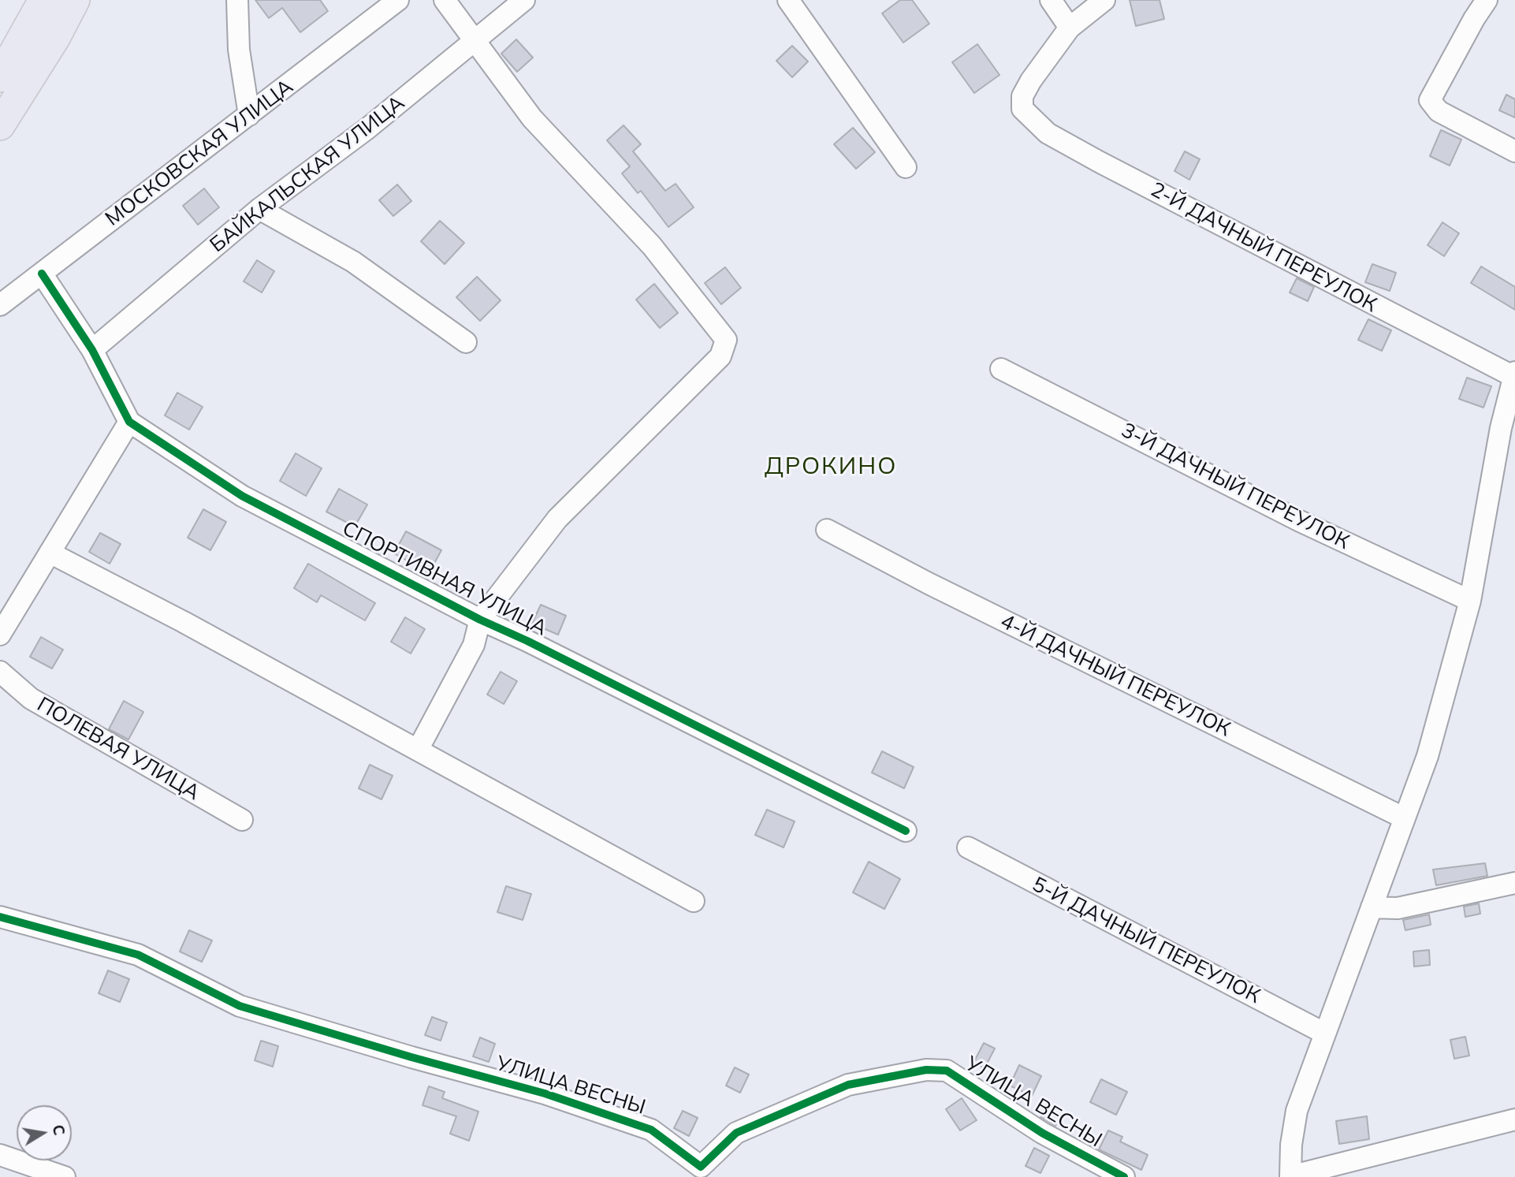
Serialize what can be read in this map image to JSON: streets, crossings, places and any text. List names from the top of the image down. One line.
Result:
{"streets":{"street":["МОСКОВСКАЯ УЛИЦА","БАЙКАЛЬСКАЯ УЛИЦА","2-Й ДАЧНЫЙ ПЕРЕУЛОК","3-Й ДАЧНЫЙ ПЕРЕУЛОК","СПОРТИВНАЯ УЛИЦА","4-Й ДАЧНЫЙ ПЕРЕУЛОК","ПОЛЕВАЯ УЛИЦА","5-Й ДАЧНЫЙ ПЕРЕУЛОК","УЛИЦА ВЕСНЫ"]},"crossings":[["МОСКОВСКАЯ УЛИЦА","СПОРТИВНАЯ УЛИЦА"],["БАЙКАЛЬСКАЯ УЛИЦА","СПОРТИВНАЯ УЛИЦА"]],"districts":["ДРОКИНО"],"north":"right"}
